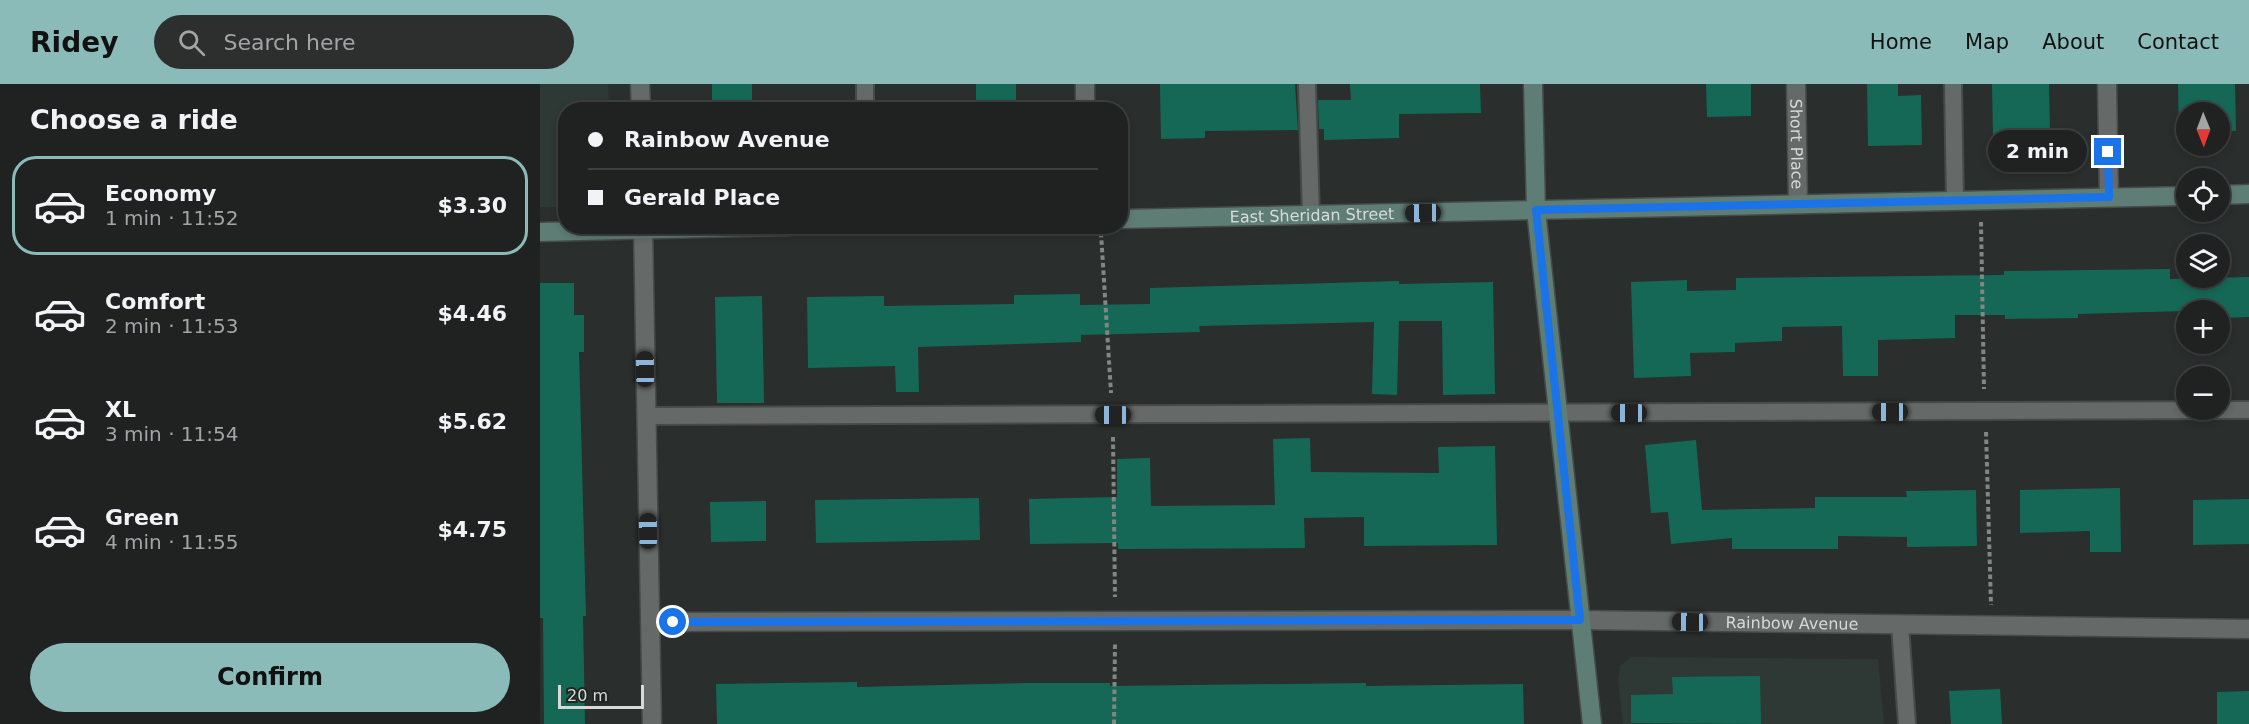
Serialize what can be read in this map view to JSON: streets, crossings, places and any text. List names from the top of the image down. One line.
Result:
{"streets":{"street":["Short Place","East Sheridan Street","Rainbow Avenue"]},"crossings":[["Short Place","East Sheridan Street"]],"scale_bar":"20 m","north":"bottom","page":{"header":"Ridey","search":"Search here","nav":["Home","Map","About","Contact"],"heading":"Choose a ride","map_buttons":["+","−"],"banner":["Rainbow Avenue","Gerald Place"],"bubble":"2 min","list":[{"name":"Economy","note":"1 min · 11:52","value":"$3.30"},{"name":"Comfort","note":"2 min · 11:53","value":"$4.46"},{"name":"XL","note":"3 min · 11:54","value":"$5.62"},{"name":"Green","note":"4 min · 11:55","value":"$4.75"}],"buttons":"Confirm","scale":"20 m"}}
